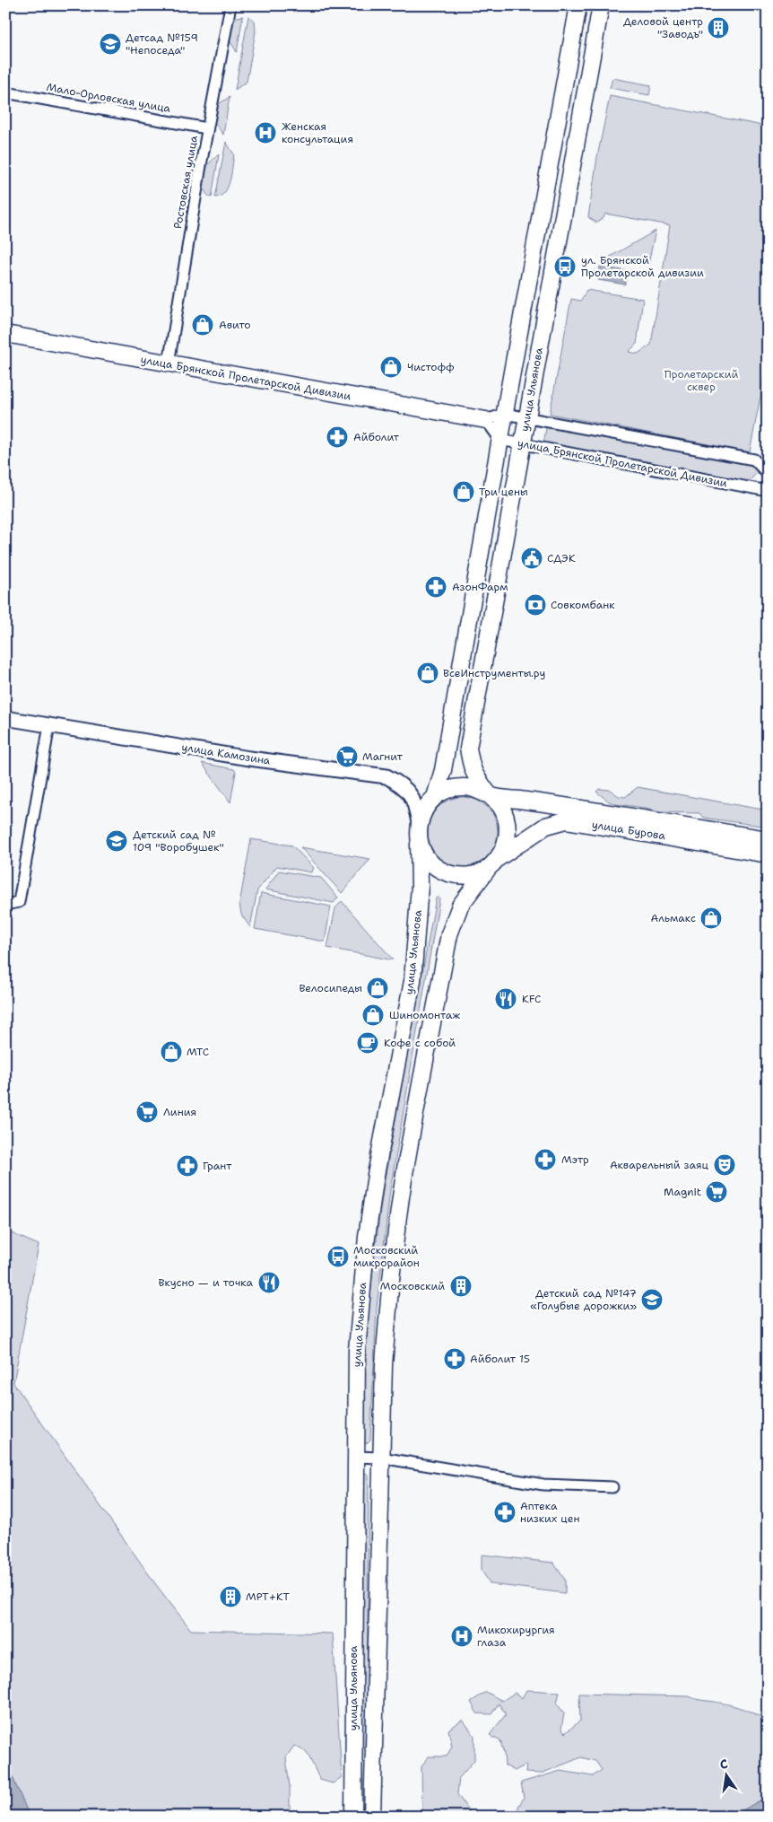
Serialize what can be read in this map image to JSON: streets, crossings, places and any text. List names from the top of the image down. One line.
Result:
{"streets":{"main road":["улица Брянской Пролетарской Дивизии","улица Ульянова","улица Бурова"],"street":["Мало-Орловская улица","Ростовская улица","улица Камозина"]},"crossings":[["Мало-Орловская улица","Ростовская улица"],["Ростовская улица","улица Брянской Пролетарской Дивизии"],["улица Брянской Пролетарской Дивизии","улица Ульянова"],["улица Ульянова","улица Камозина"],["улица Ульянова","улица Бурова"],["улица Камозина","улица Бурова"]],"parks":["Пролетарский сквер"],"places":{"building":["Деловой центр \"Заводъ\"","Московский","МРТ+КТ"],"school or university":["Детсад №159 \"Непоседа\"","Детский сад № 109 \"Воробушек\"","Детский сад №147 «Голубые дорожки»"],"hospital":["Женская консультация","Микохирургия глаза"],"bus stop":["ул. Брянской Пролетарской дивизии","Московский микрорайон"],"shop":["Авито","Чистофф","Три цены","ВсеИнструменты.ру","Альмакс","Велосипеды","Шиномонтаж","МТС"],"pharmacy":["Айболит","АзонФарм","Мэтр","Грант","Айболит 15","Аптека низких цен"],"public building":["СДЭК"],"bank":["Совкомбанк"],"supermarket":["Магнит","Линия","Magnit"],"restaurant":["KFC","Вкусно — и точка"],"cafe":["Кофе с собой"],"theatre":["Акварельный заяц"]},"north":"top"}
